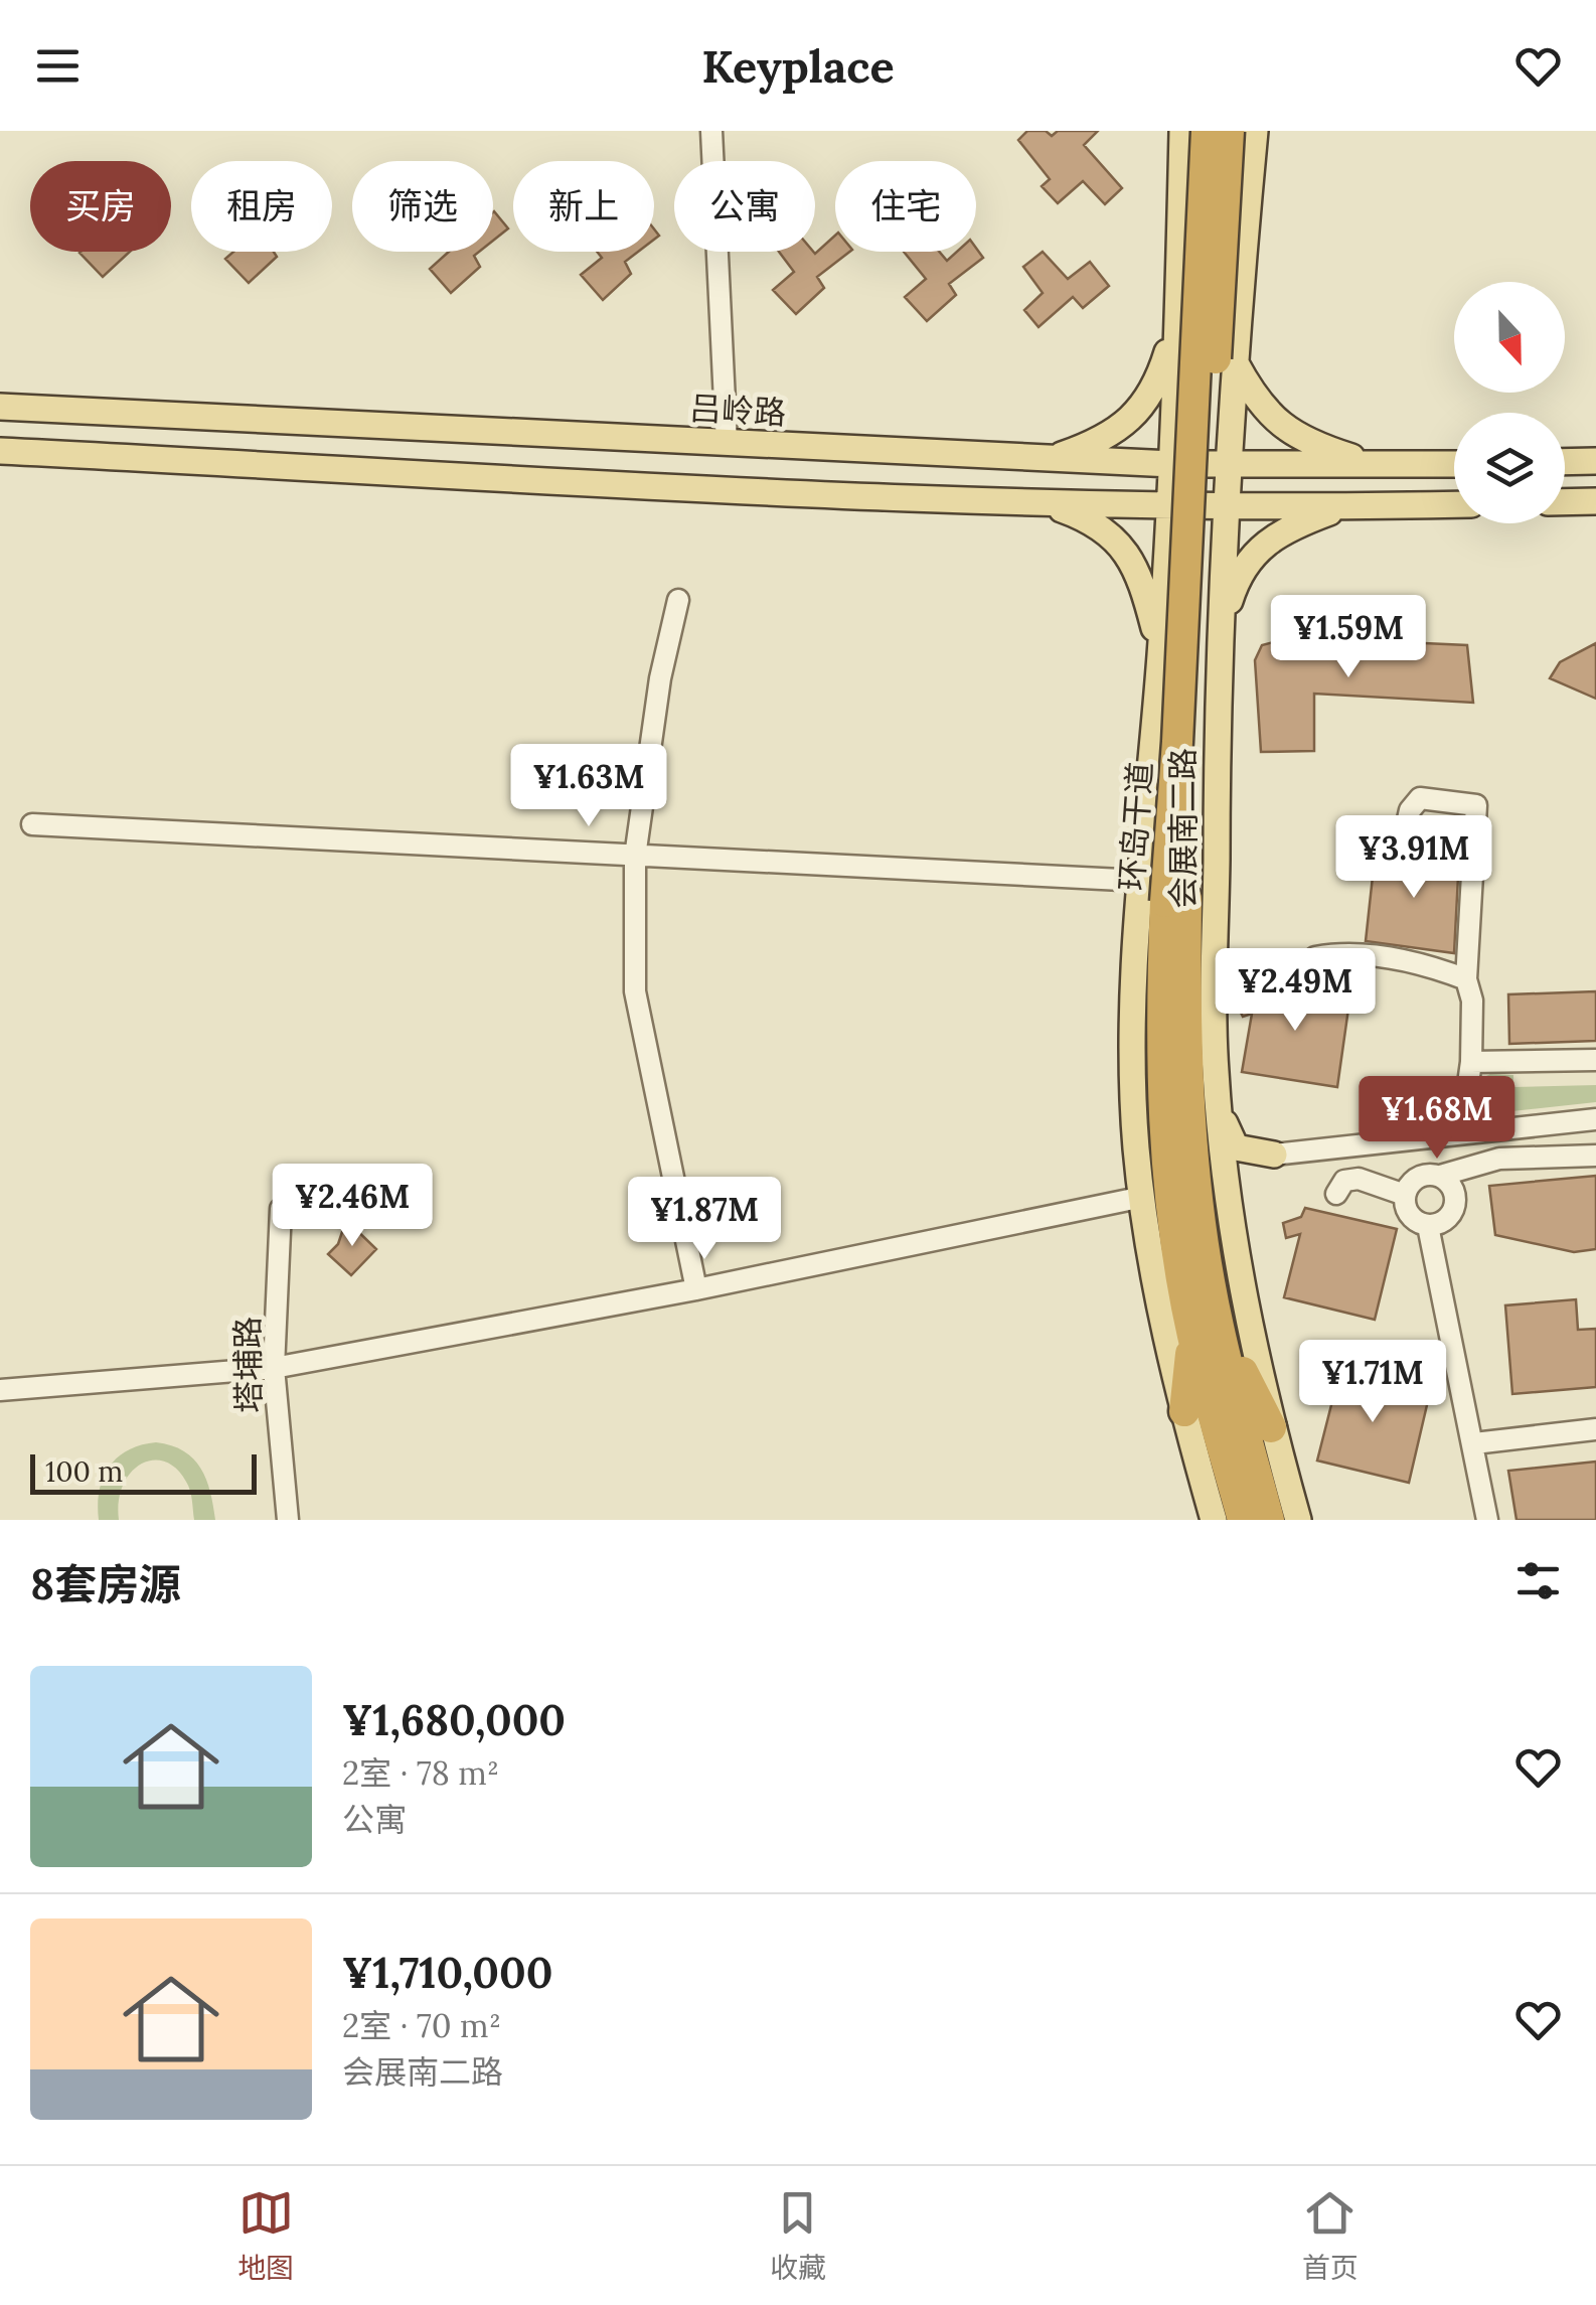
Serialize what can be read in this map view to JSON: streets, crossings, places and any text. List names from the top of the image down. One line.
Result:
{"streets":{"highway":["环岛干道"],"main road":["吕岭路","会展南二路"],"street":["塔埔路"]},"crossings":[["吕岭路","会展南二路"]],"scale_bar":"100 m","north":"bottom","page":{"header":"Keyplace","chip":["买房","租房","筛选","新上","公寓","住宅"],"price":["¥1.59M","¥1.63M","¥3.91M","¥2.49M","¥1.68M","¥2.46M","¥1.87M","¥1.71M"],"scale":"100 m","heading":"8套房源","list":[{"name":"¥1,680,000","note":"2室 · 78 m² · 公寓"},{"name":"¥1,710,000","note":"2室 · 70 m² · 会展南二路"}],"tabs":["地图","收藏","首页"]}}
